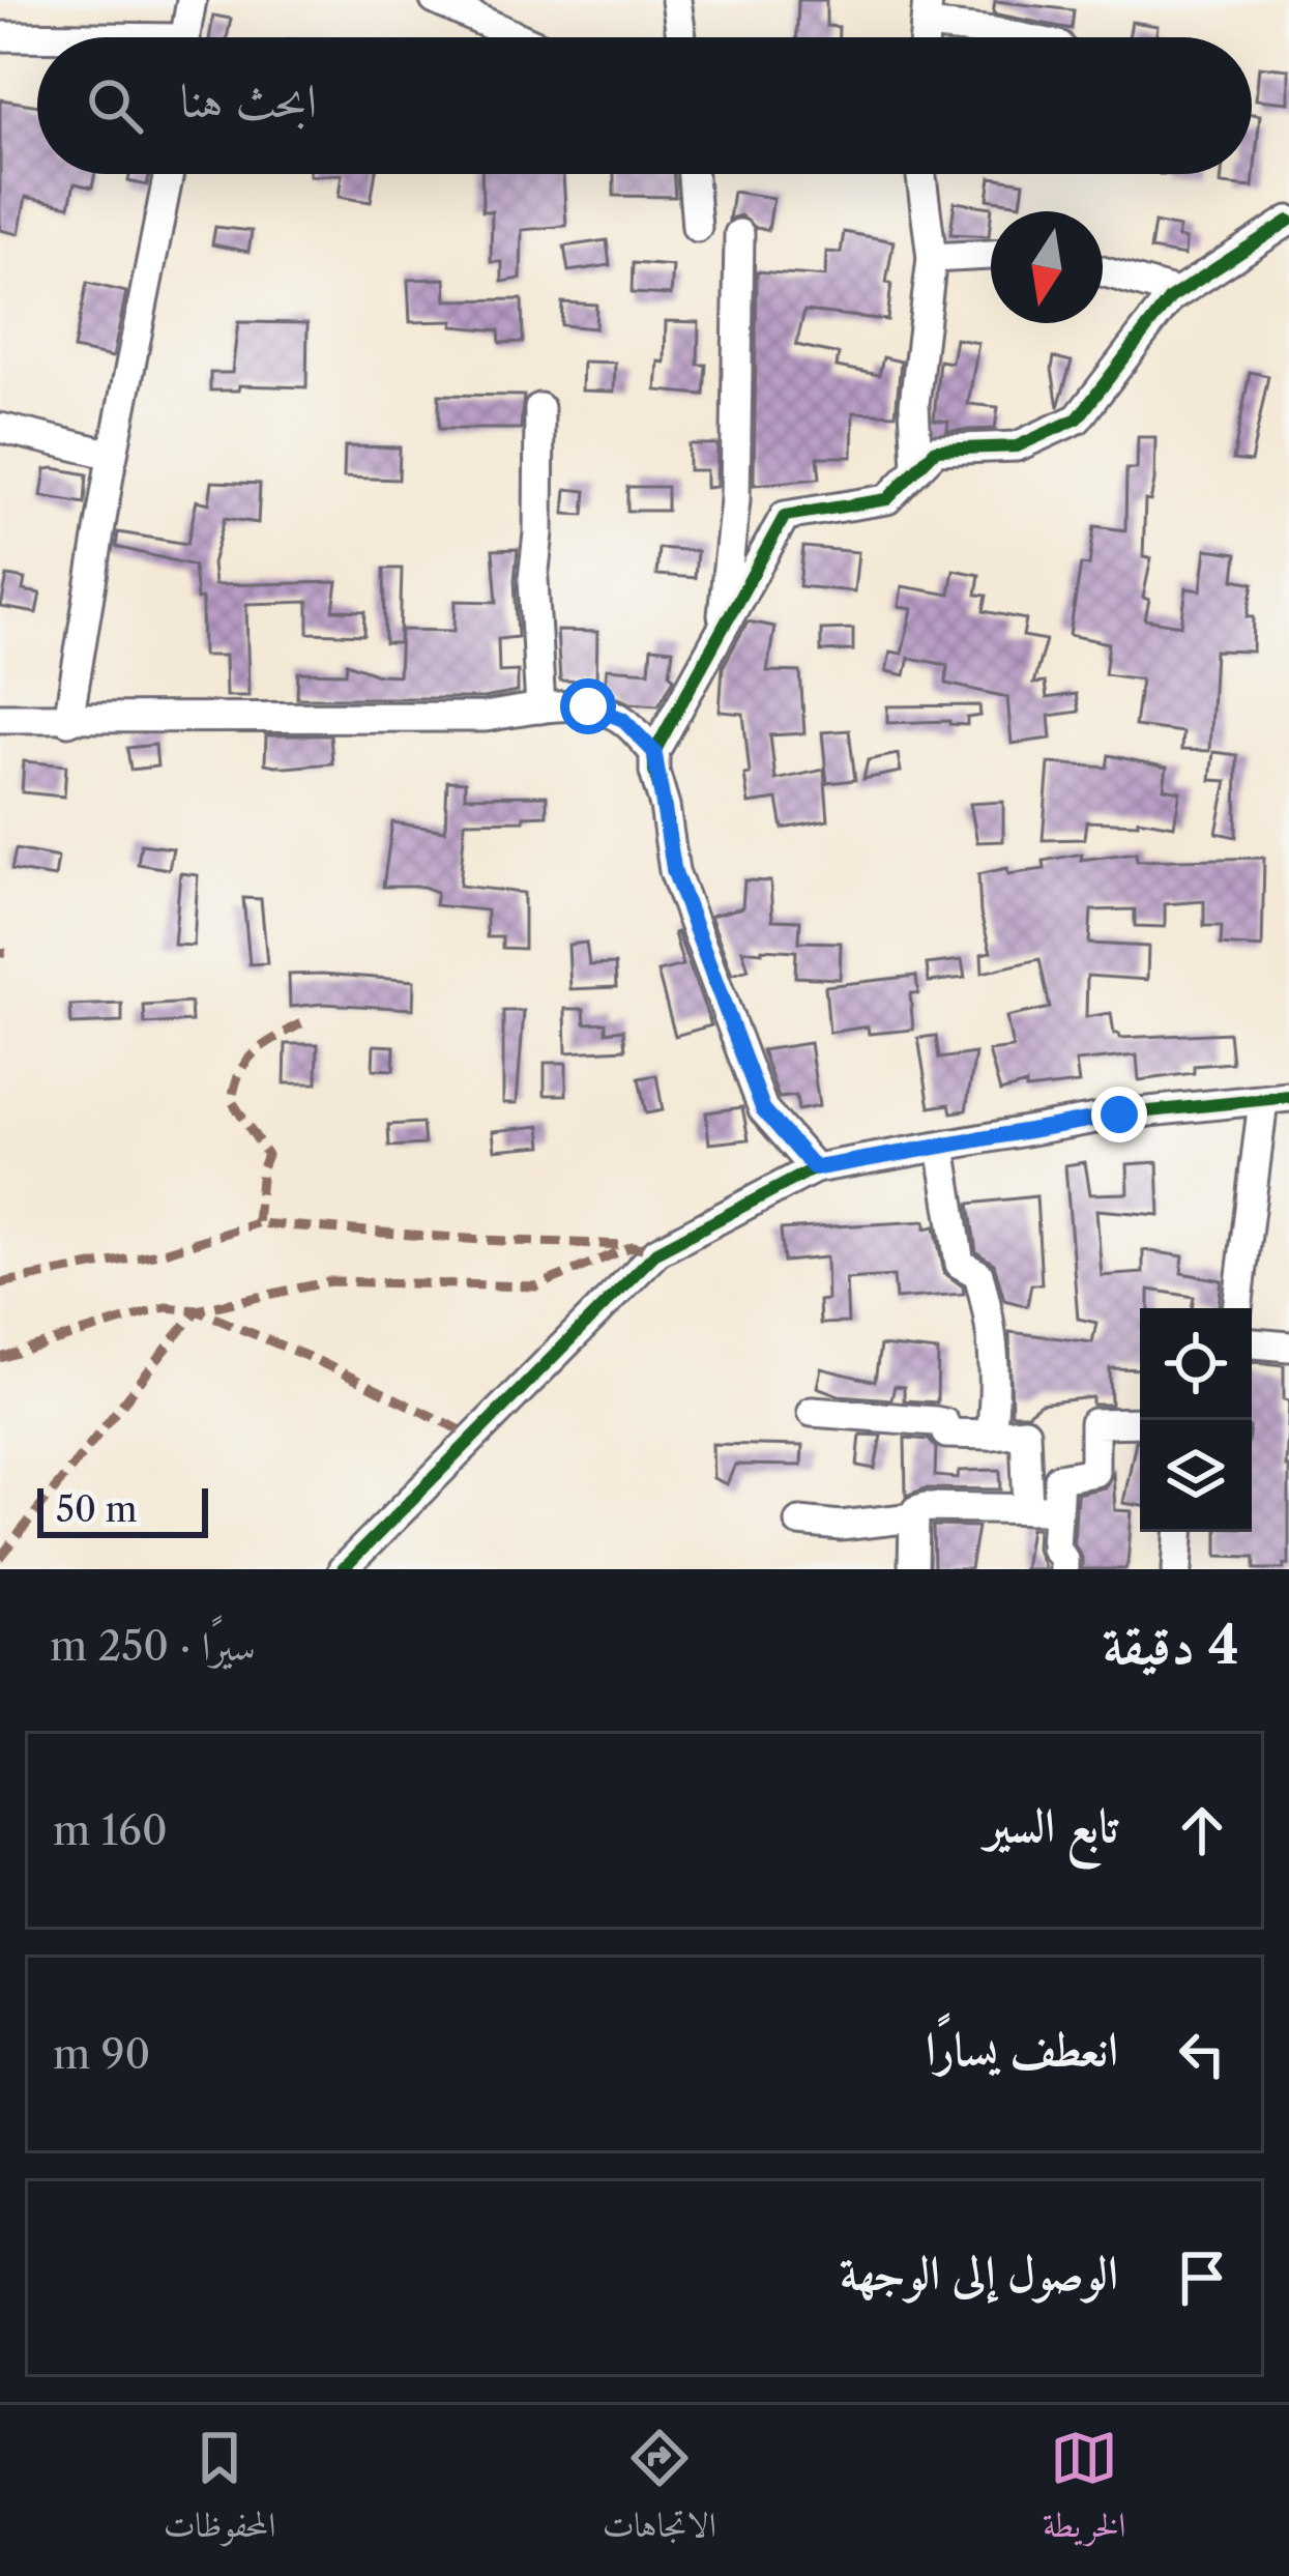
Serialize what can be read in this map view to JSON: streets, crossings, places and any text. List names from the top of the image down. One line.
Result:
{"scale_bar":"50 m","north":"bottom","page":{"search":"ابحث هنا","scale":"50 m","heading":["4 دقيقة","سيرًا · 250 m"],"list":[["تابع السير","160 m"],["انعطف يسارًا","90 m"],"الوصول إلى الوجهة"],"nav":["الخريطة","الاتجاهات","المحفوظات"]}}
